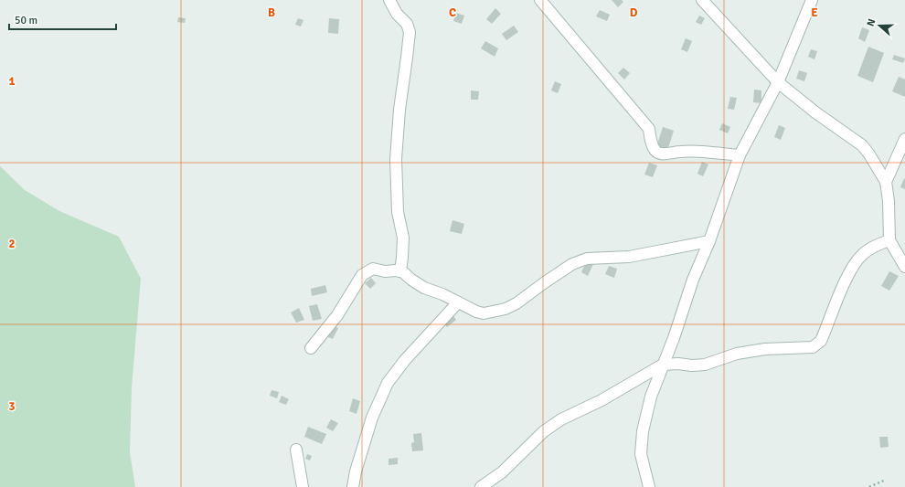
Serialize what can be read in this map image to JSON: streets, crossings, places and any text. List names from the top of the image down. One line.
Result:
{"scale_bar":"50 m","north":"left","grid":{"columns":["B","C","D","E"],"rows":["1","2","3"]}}
